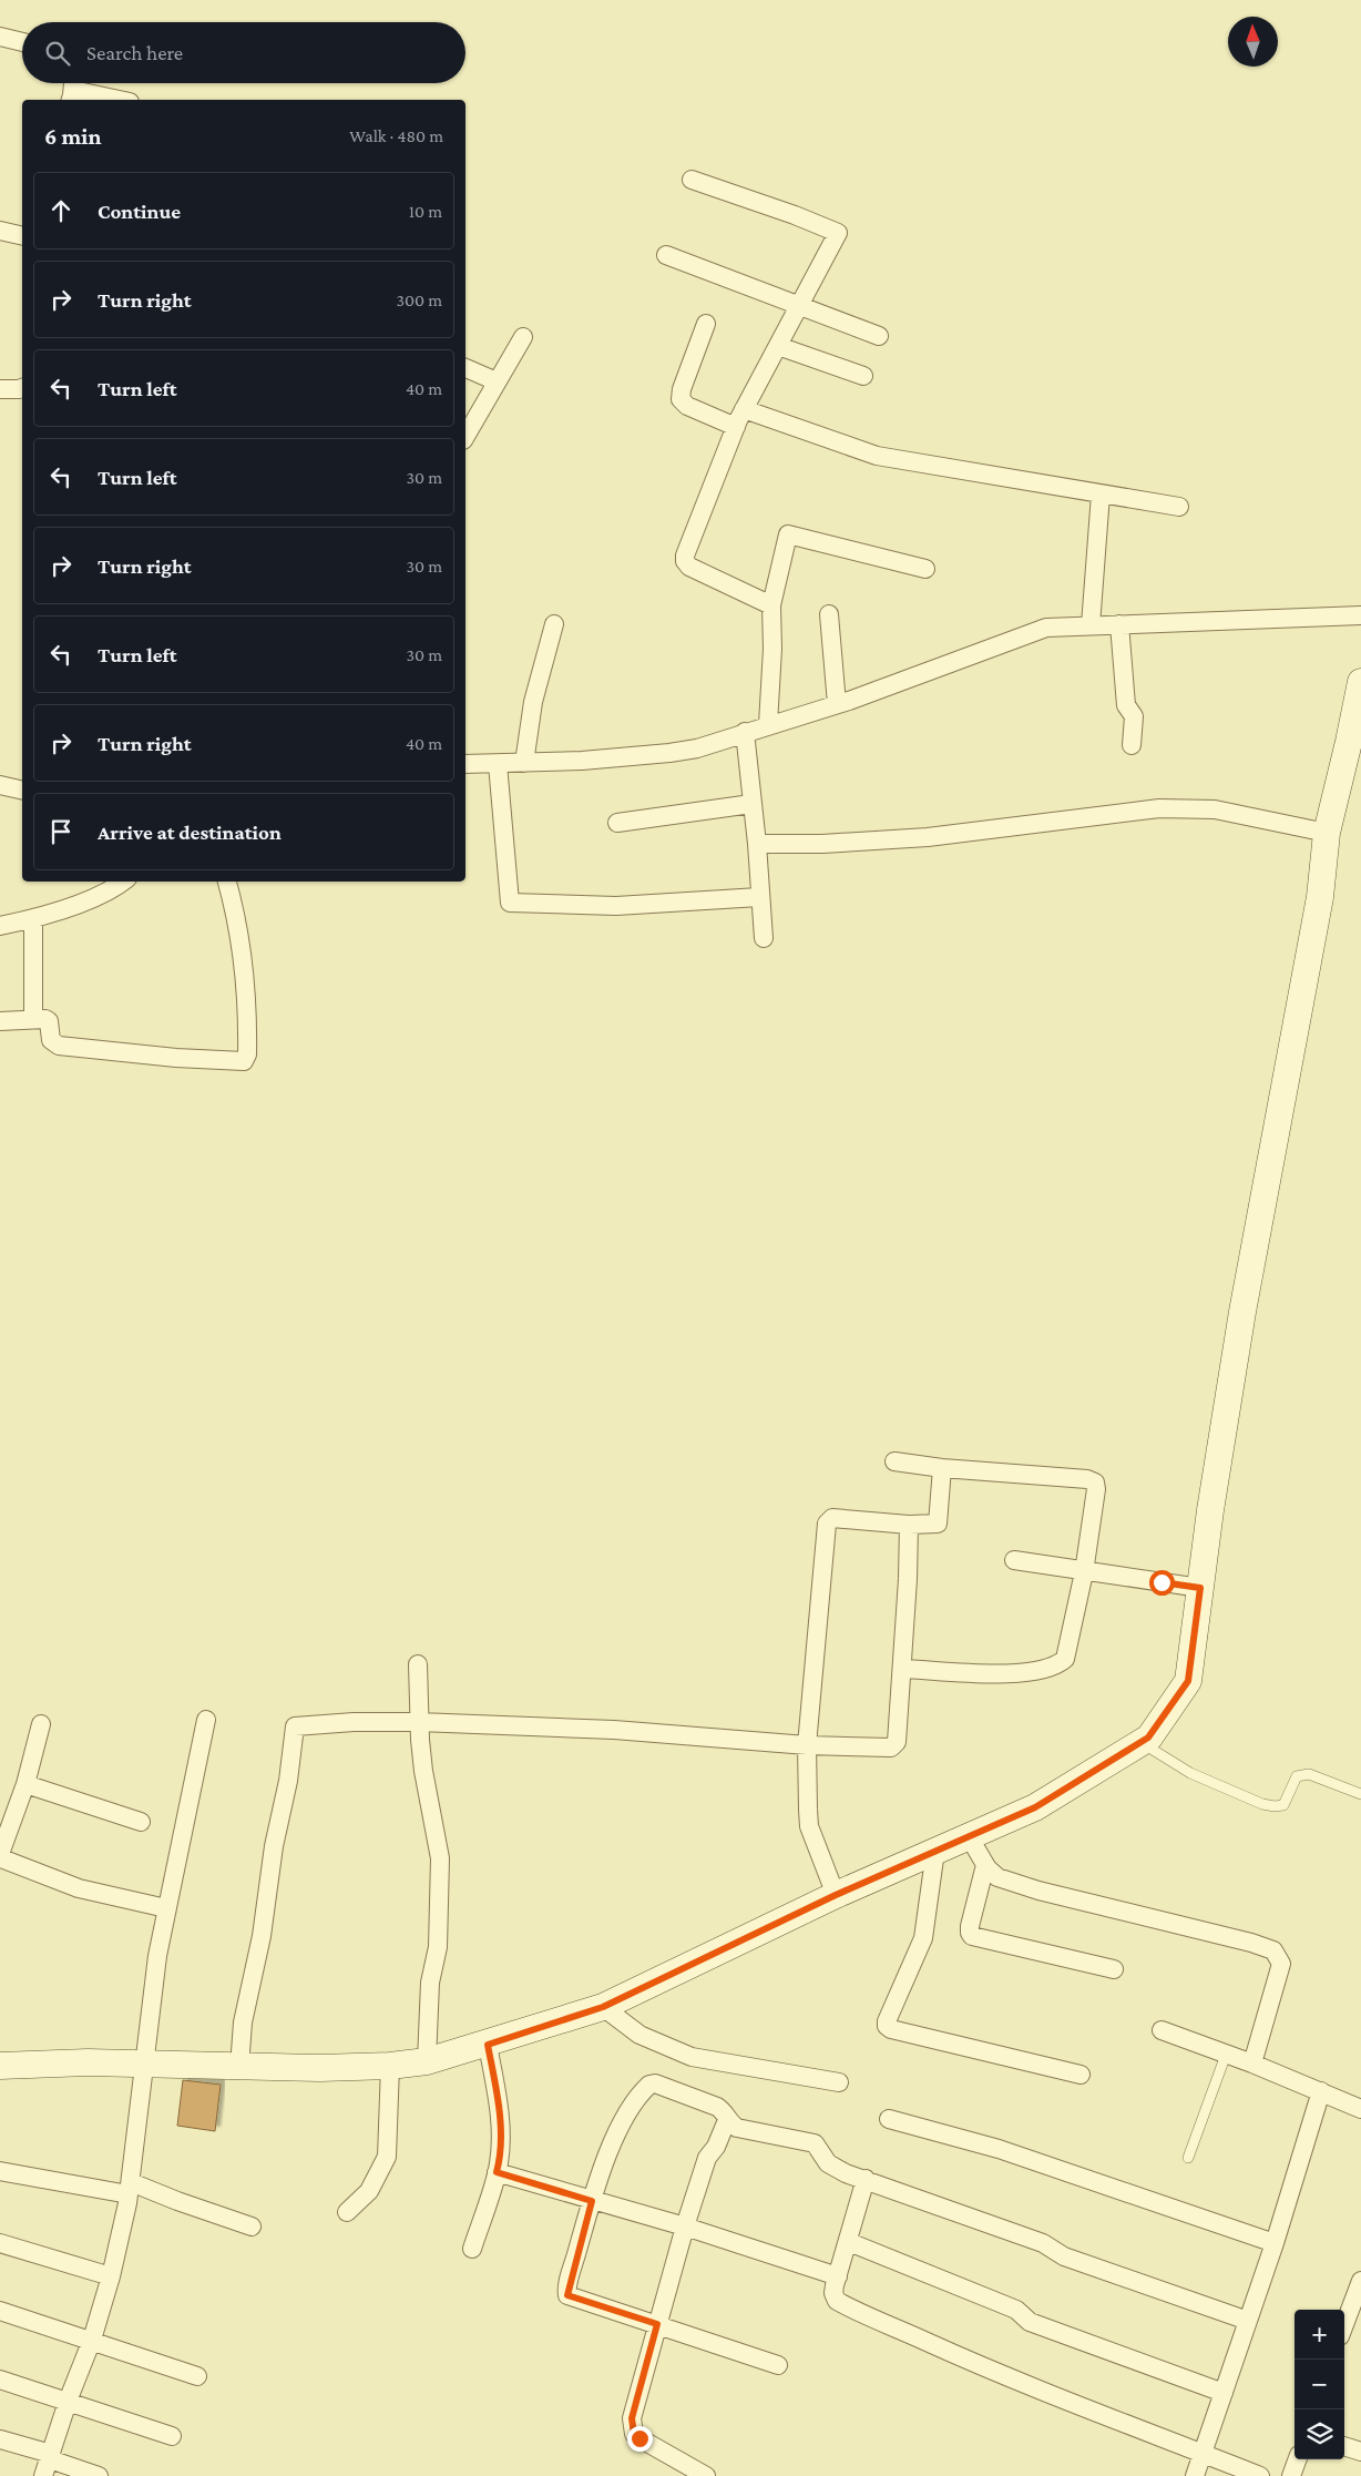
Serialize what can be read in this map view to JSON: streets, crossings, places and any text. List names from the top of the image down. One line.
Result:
{"north":"top","page":{"search":"Search here","heading":["6 min","Walk · 480 m"],"list":[["Continue","10 m"],["Turn right","300 m"],["Turn left","40 m"],["Turn left","30 m"],["Turn right","30 m"],["Turn left","30 m"],["Turn right","40 m"],"Arrive at destination"],"map_buttons":["+","−"]}}
